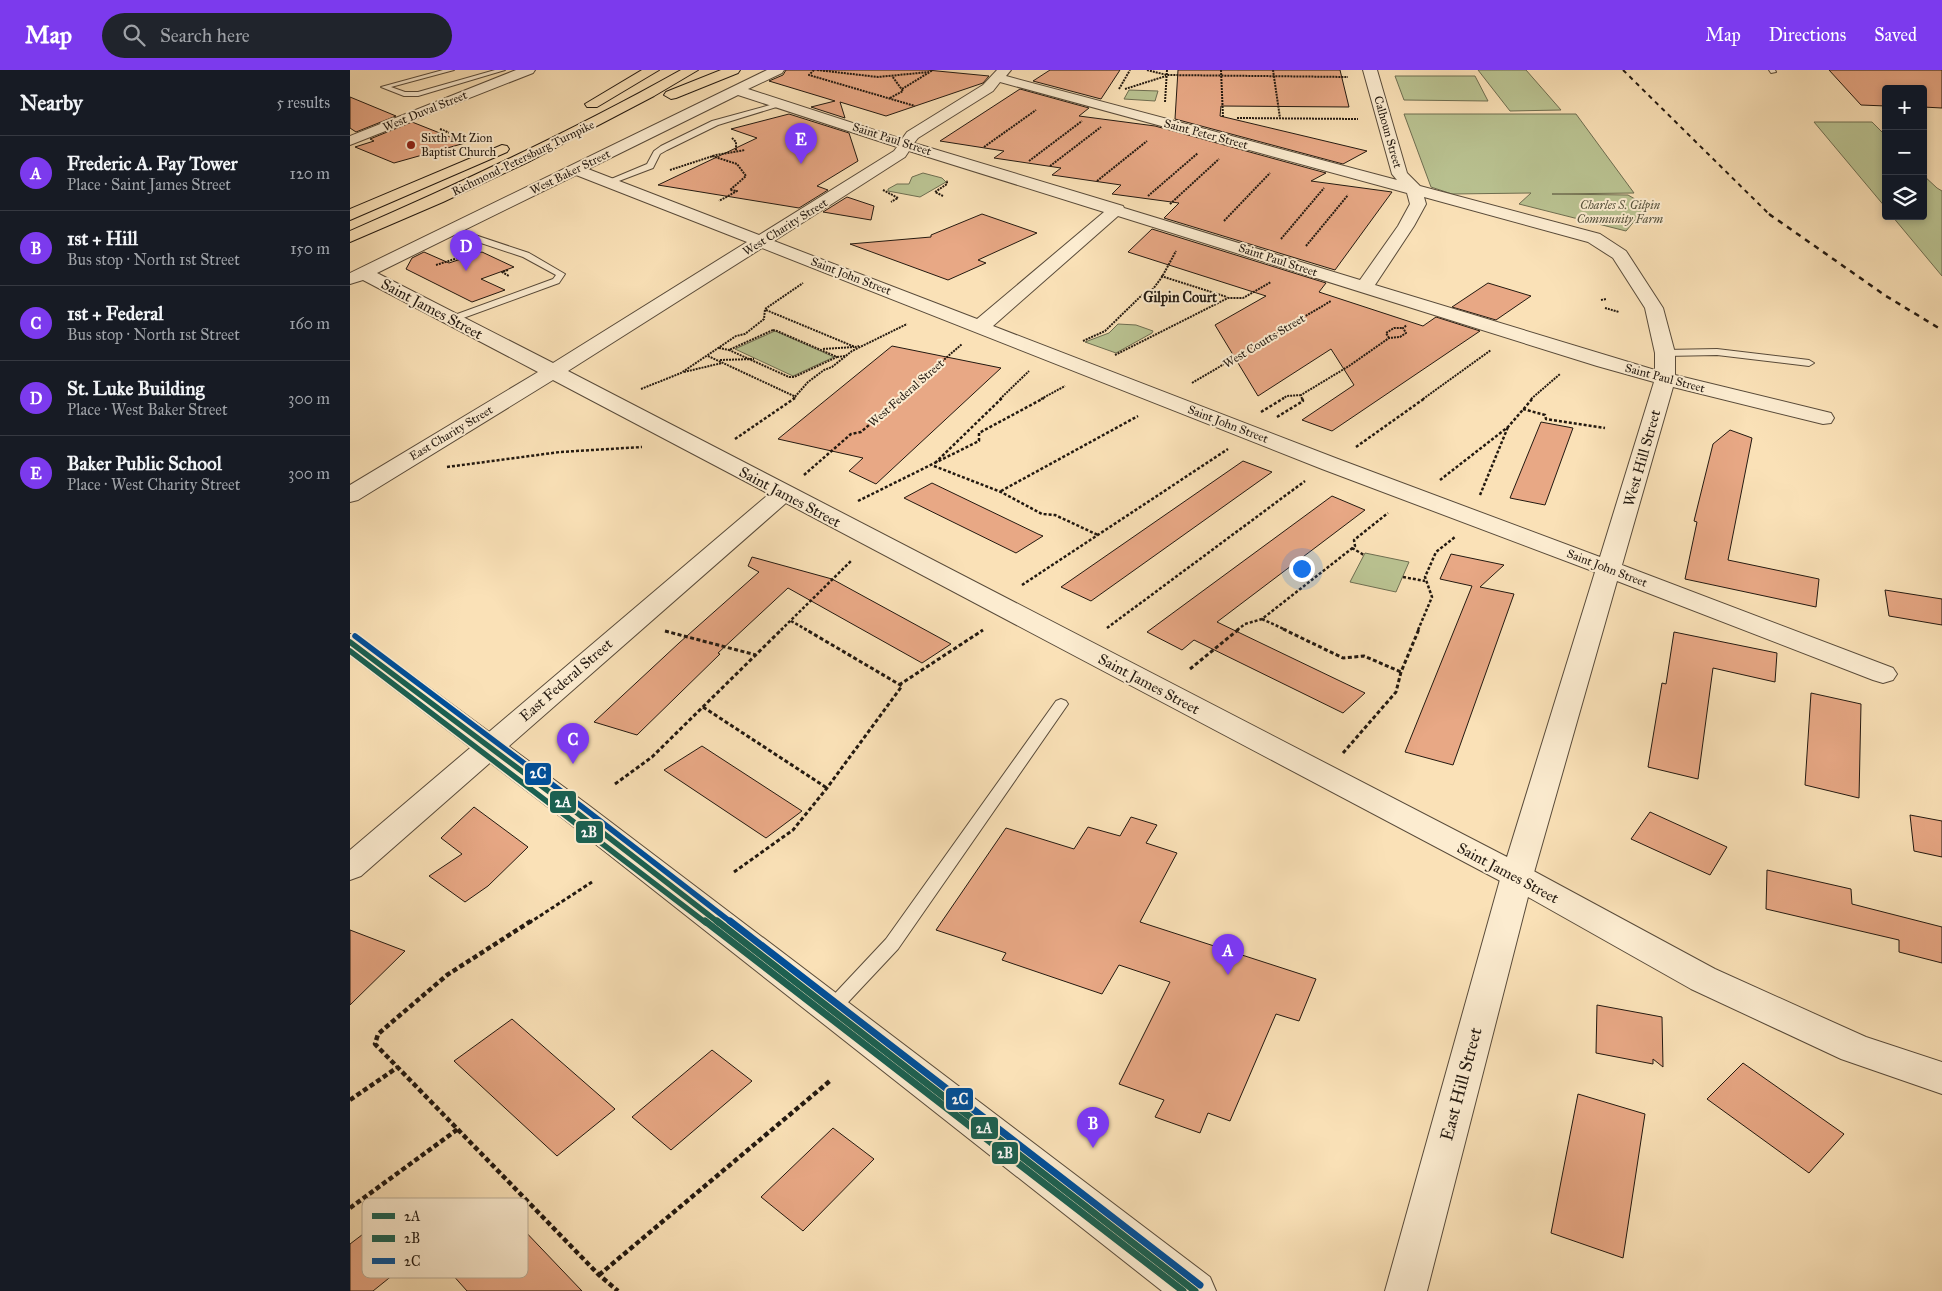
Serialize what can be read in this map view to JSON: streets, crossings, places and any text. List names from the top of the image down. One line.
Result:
{"streets":{"highway":["Richmond-Petersburg Turnpike"],"street":["West Duval Street","Calhoun Street","Saint Peter Street","Saint Paul Street","West Baker Street","West Charity Street","Saint John Street","Saint James Street","East Charity Street","West Hill Street","East Federal Street","East Hill Street"],"path":["West Coutts Street","West Federal Street"]},"crossings":[["Calhoun Street","Saint Peter Street"],["Calhoun Street","West Hill Street"],["Saint Peter Street","West Charity Street"],["Saint Peter Street","West Hill Street"],["Saint Paul Street","West Baker Street"],["Saint Paul Street","West Charity Street"],["Saint Paul Street","West Hill Street"],["West Baker Street","Saint John Street"],["West Baker Street","Saint James Street"],["West Charity Street","Saint John Street"],["West Charity Street","Saint James Street"],["West Charity Street","East Charity Street"],["Saint John Street","West Federal Street"],["Saint John Street","West Hill Street"],["Saint James Street","West Federal Street"],["Saint James Street","East Charity Street"],["Saint James Street","West Hill Street"],["Saint James Street","East Federal Street"],["Saint James Street","East Hill Street"],["West Federal Street","East Federal Street"],["West Hill Street","East Hill Street"]],"districts":["Gilpin Court"],"parks":["Charles S. Gilpin Community Farm"],"places":["Sixth Mt Zion Baptist Church"],"lines":["transit line 2C","transit line 2A","transit line 2B"],"legend":["2A","2B","2C"],"page":{"header":"Map","search":"Search here","nav":["Map","Directions","Saved"],"heading":["Nearby","5 results"],"map_buttons":["+","−"],"pins":["E","D","C","A","B"],"list":[{"mark":"A","name":"Frederic A. Fay Tower","note":"Place · Saint James Street","value":"120 m"},{"mark":"B","name":"1st + Hill","note":"Bus stop · North 1st Street","value":"150 m"},{"mark":"C","name":"1st + Federal","note":"Bus stop · North 1st Street","value":"160 m"},{"mark":"D","name":"St. Luke Building","note":"Place · West Baker Street","value":"300 m"},{"mark":"E","name":"Baker Public School","note":"Place · West Charity Street","value":"300 m"}]}}
